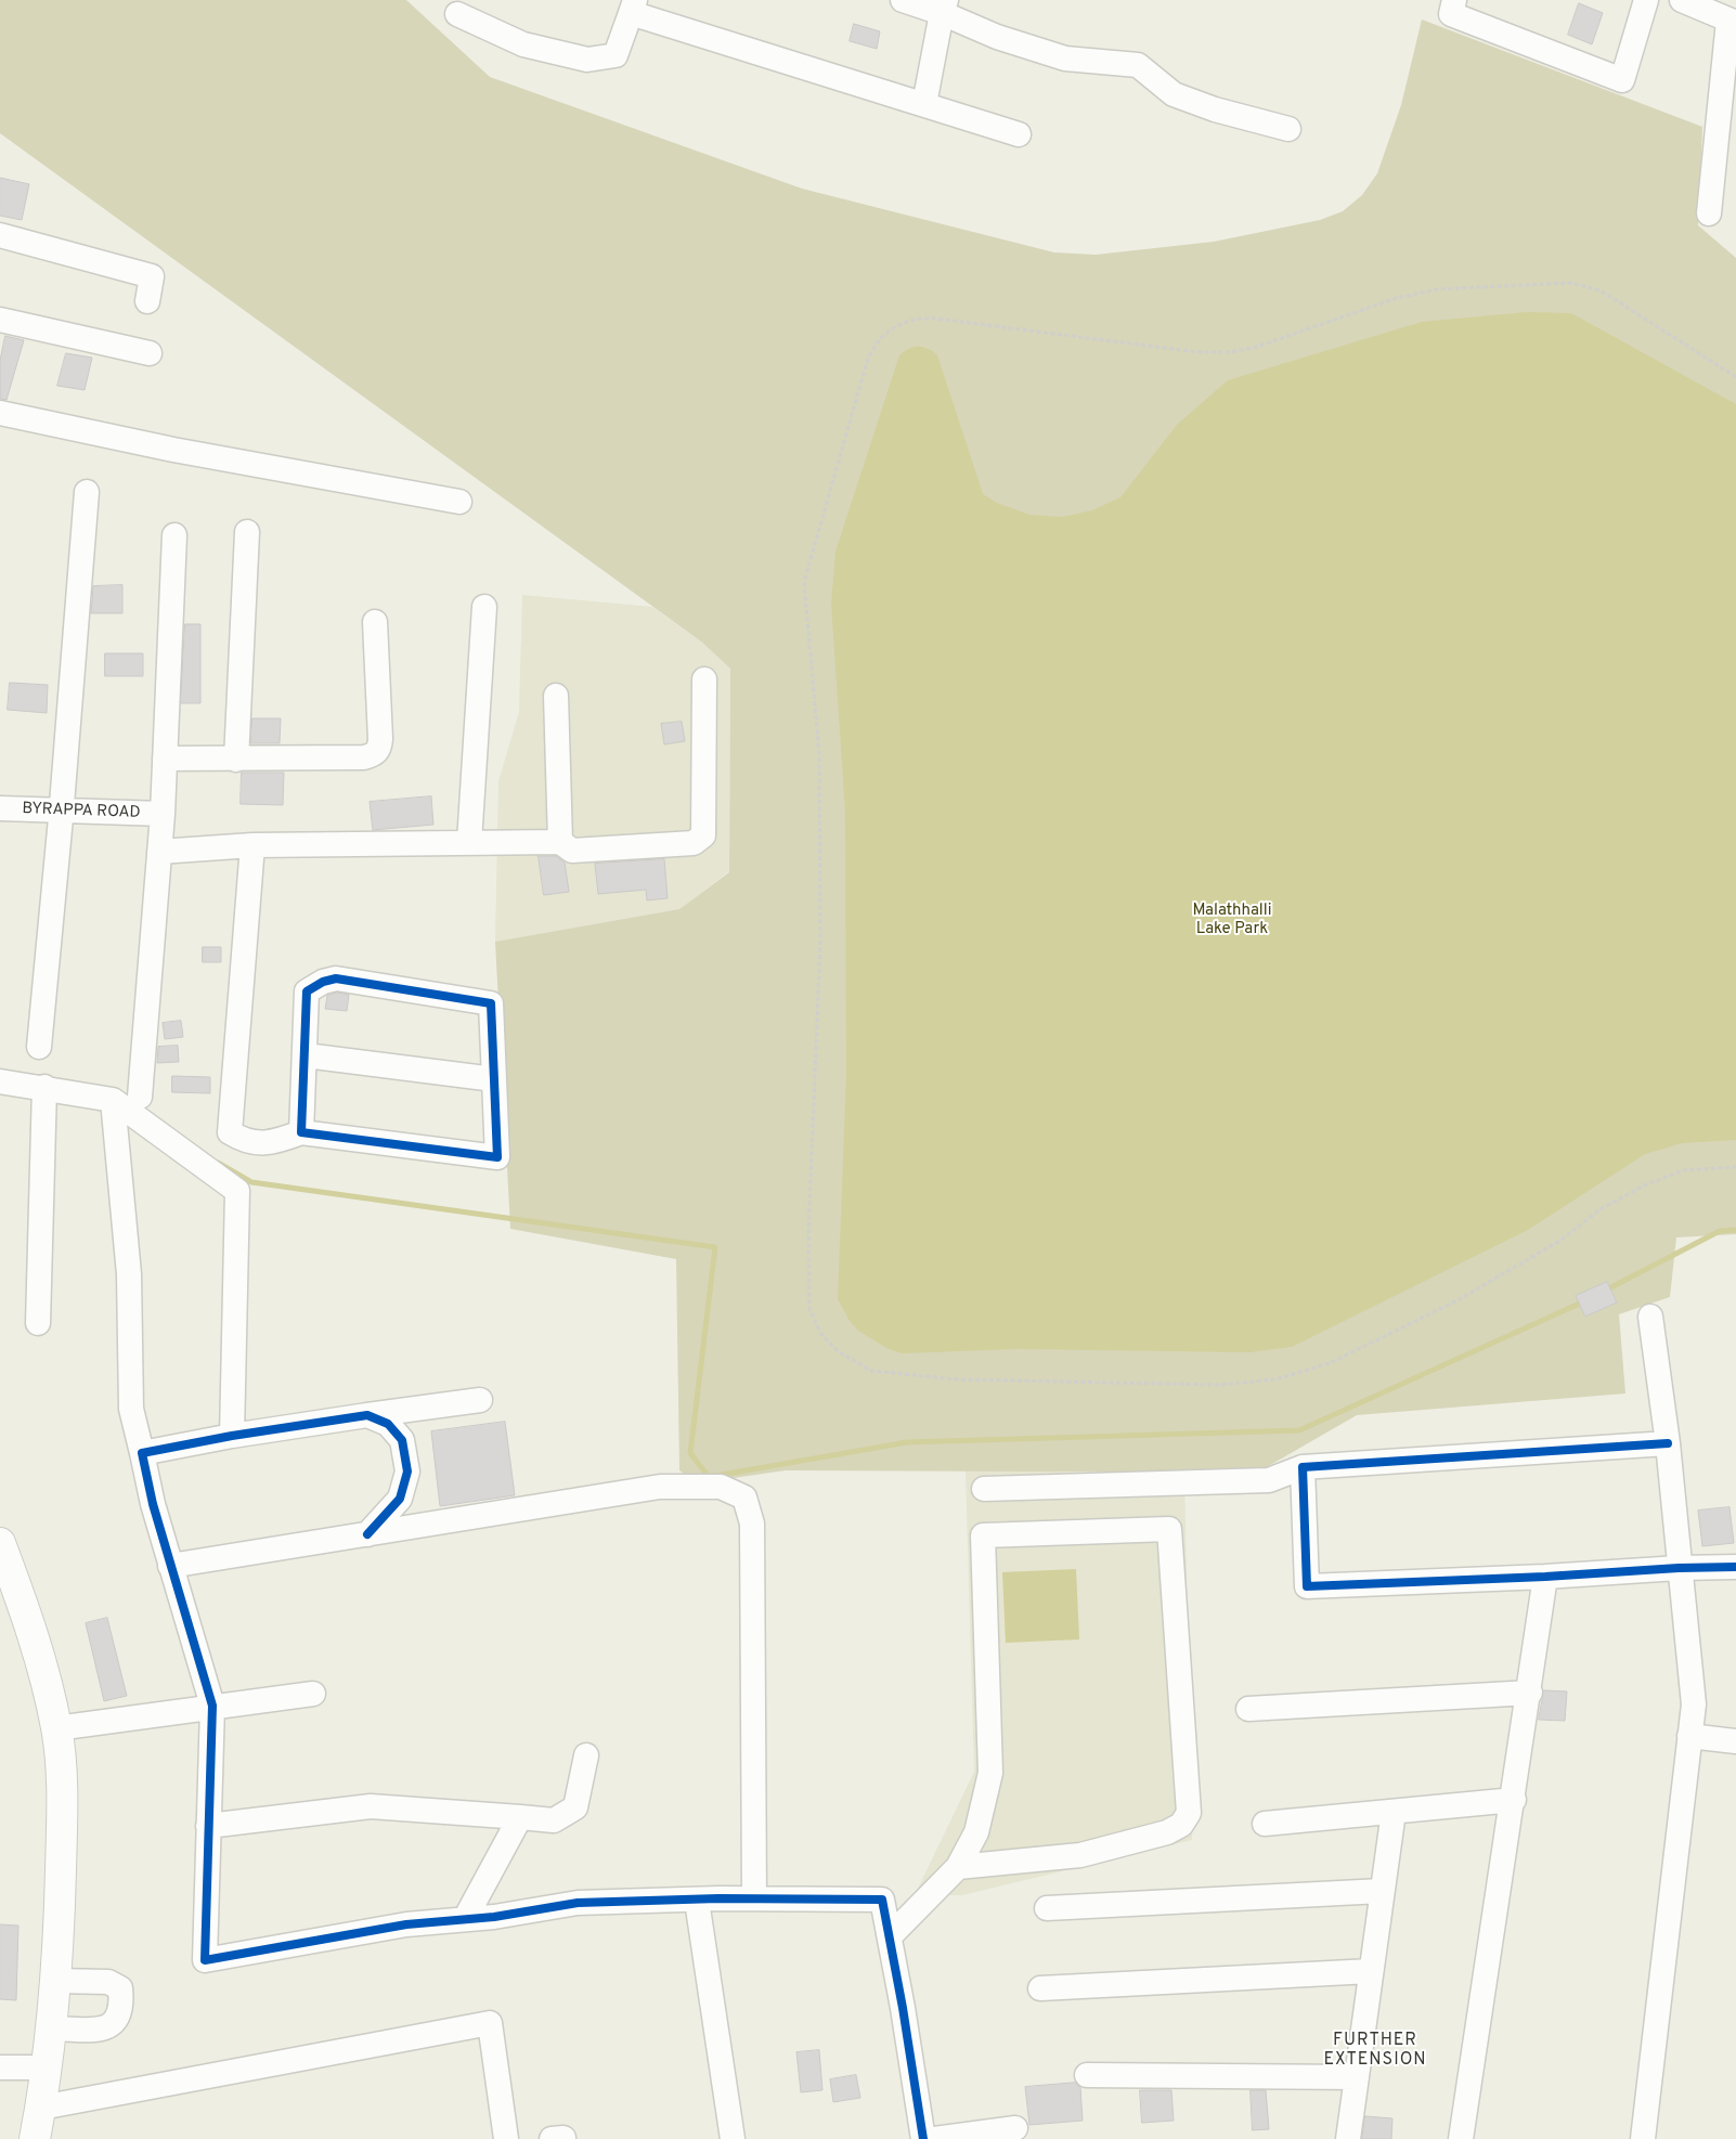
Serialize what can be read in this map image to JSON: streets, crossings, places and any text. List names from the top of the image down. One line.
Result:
{"streets":{"street":["BYRAPPA ROAD"]},"districts":["FURTHER EXTENSION"],"parks":["Malathhalli Lake Park"]}
